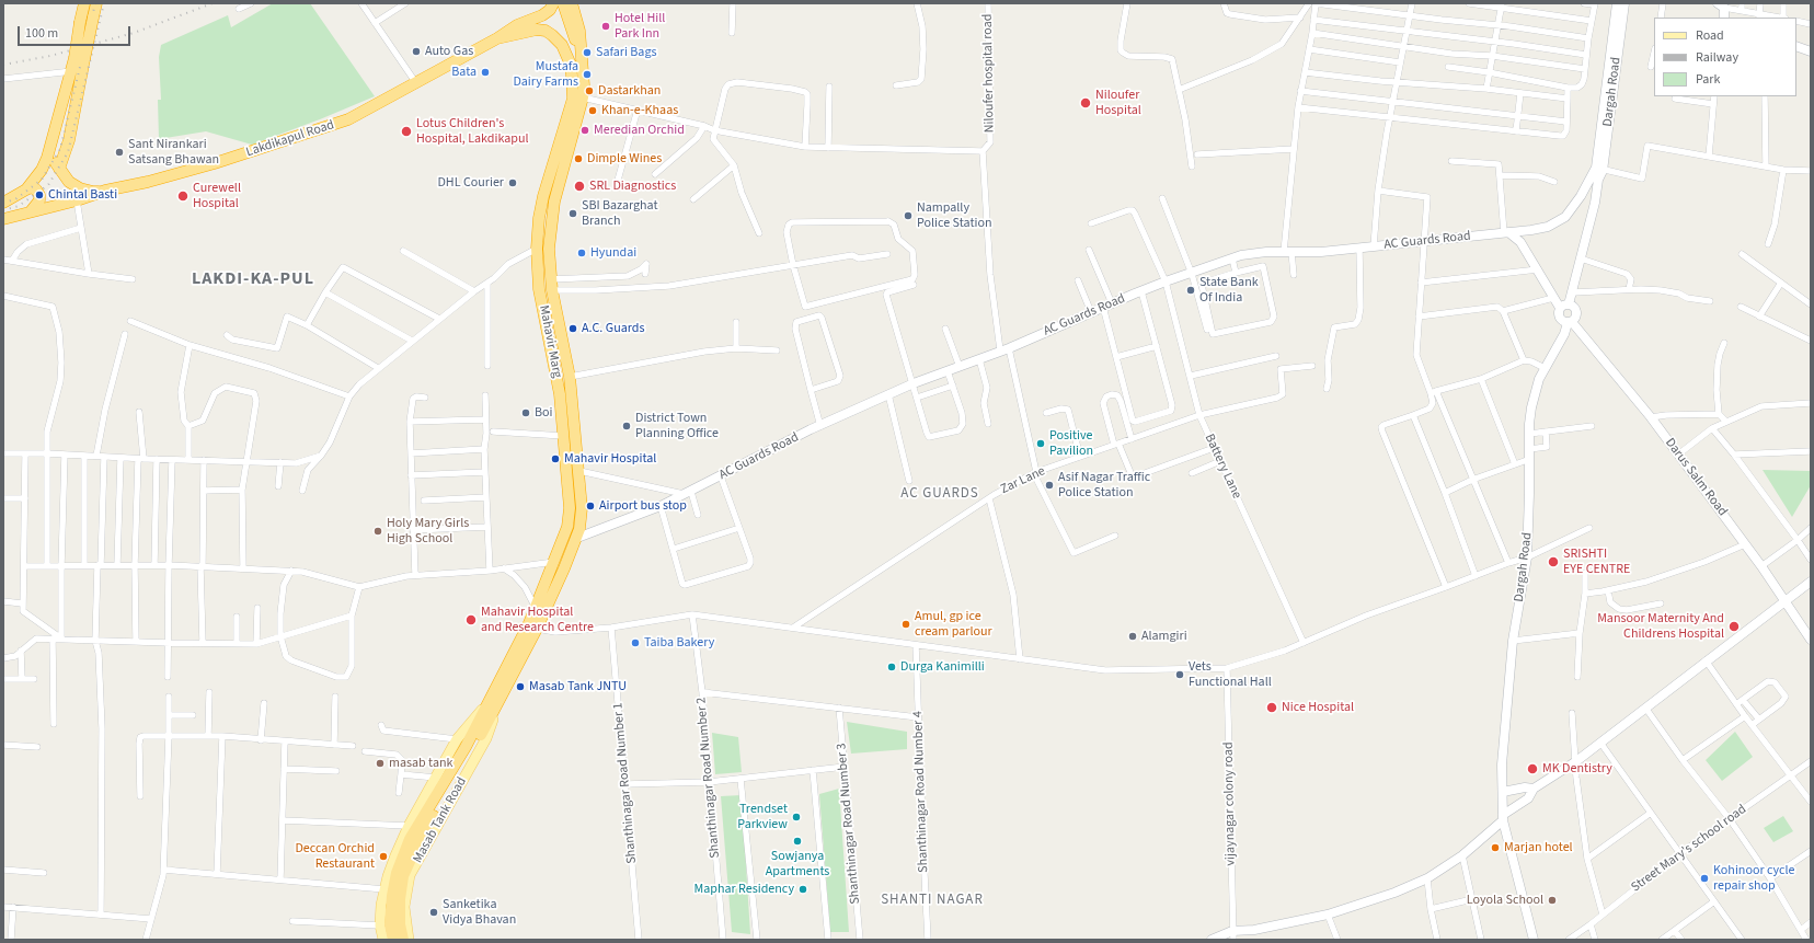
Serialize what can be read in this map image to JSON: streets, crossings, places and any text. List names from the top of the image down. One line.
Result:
{"streets":{"highway":["Lakdikapul Road","Mahavir Marg"],"main road":["Dargah Road","AC Guards Road","Darus Salm Road","Masab Tank Road"],"street":["Niloufer hospital road","Battery Lane","Zar Lane","Shanthinagar Road Number 2","Shanthinagar Road Number 1","Shanthinagar Road Number 4","vijaynagar colony road","Shanthinagar Road Number 3","Street Mary's school road"]},"crossings":[["Niloufer hospital road","AC Guards Road"],["Dargah Road","AC Guards Road"],["Dargah Road","Darus Salm Road"],["Lakdikapul Road","Mahavir Marg"],["AC Guards Road","Mahavir Marg"],["AC Guards Road","Battery Lane"],["Mahavir Marg","Masab Tank Road"],["Battery Lane","Zar Lane"]],"districts":["LAKDI-KA-PUL","AC GUARDS","SHANTI NAGAR"],"places":["Hotel Hill Park Inn","Auto Gas","Safari Bags","Bata","Mustafa Dairy Farms","Dastarkhan","Niloufer Hospital","Khan-e-Khaas","Meredian Orchid","Lotus Children's Hospital, Lakdikapul","Sant Nirankari Satsang Bhawan","Dimple Wines","DHL Courier","SRL Diagnostics","Chintal Basti","Curewell Hospital","SBI Bazarghat Branch","Nampally Police Station","Hyundai","State Bank Of India","A.C. Guards","Boi","District Town Planning Office","Positive Pavilion","Mahavir Hospital","Asif Nagar Traffic Police Station","Airport bus stop","Holy Mary Girls High School","SRISHTI EYE CENTRE","Mahavir Hospital and Research Centre","Amul, gp ice cream parlour","Mansoor Maternity And Childrens Hospital","Alamgiri","Taiba Bakery","Durga Kanimilli","Vets Functional Hall","Masab Tank JNTU","Nice Hospital","masab tank","MK Dentistry","Trendset Parkview","Sowjanya Apartments","Marjan hotel","Deccan Orchid Restaurant","Kohinoor cycle repair shop","Maphar Residency","Loyola School","Sanketika Vidya Bhavan"],"legend":["Road","Railway","Park"],"scale_bar":"100 m"}
